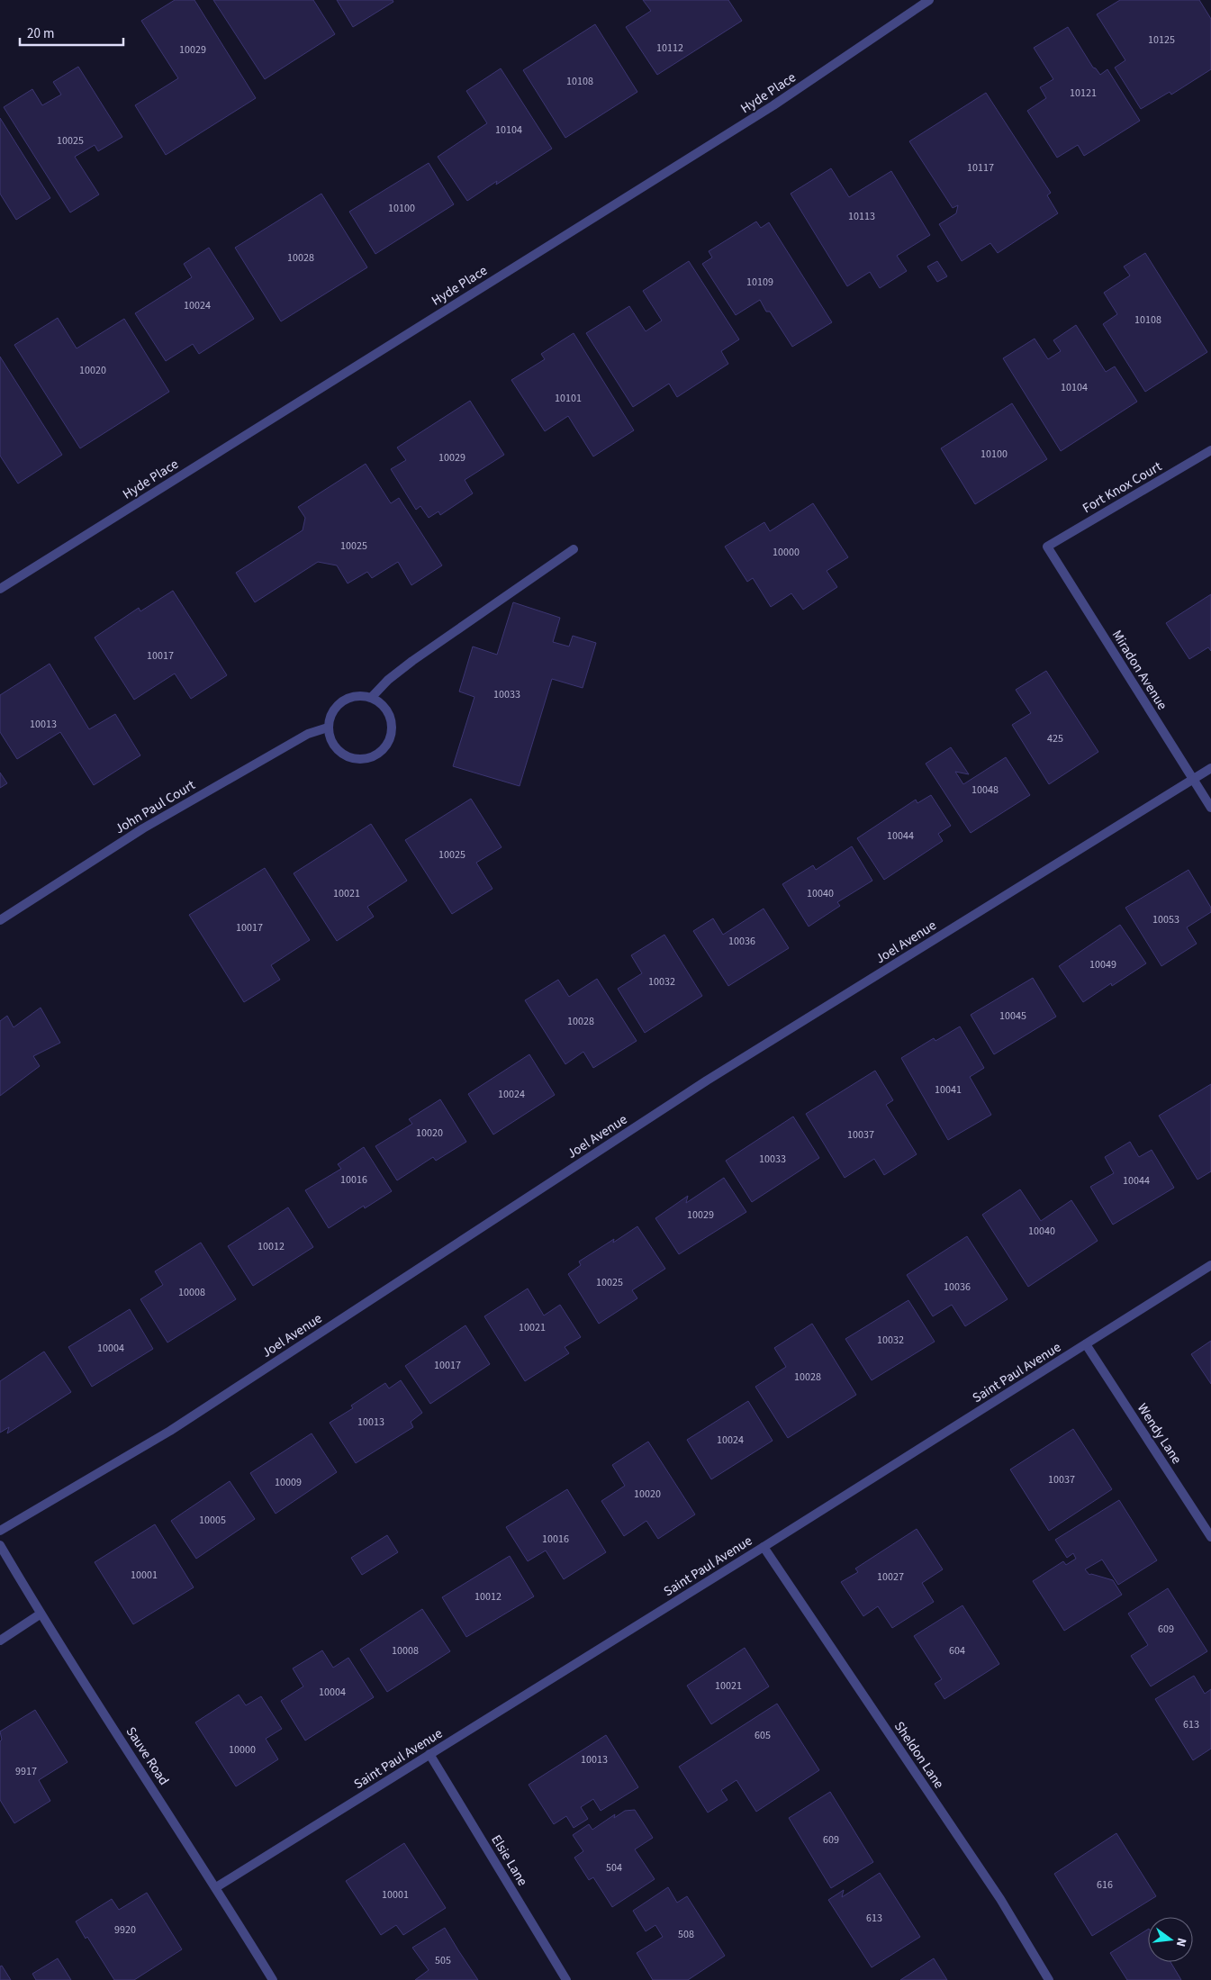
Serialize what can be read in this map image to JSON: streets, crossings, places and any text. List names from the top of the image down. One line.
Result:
{"streets":{"street":["Hyde Place","Fort Knox Court","Miradon Avenue","John Paul Court","Joel Avenue","Saint Paul Avenue","Wendy Lane","Sheldon Lane","Sauve Road","Elsie Lane"]},"crossings":[["Fort Knox Court","Miradon Avenue"],["Miradon Avenue","Joel Avenue"],["Saint Paul Avenue","Wendy Lane"],["Saint Paul Avenue","Sheldon Lane"],["Saint Paul Avenue","Sauve Road"],["Saint Paul Avenue","Elsie Lane"]],"house_numbers":["10125","10112","10029","10108","10121","10104","10025","10117","10100","10113","10028","10109","10024","10108","10020","10104","10101","10100","10029","10025","10000","10017","10033","10013","425","10048","10044","10025","10021","10040","10053","10017","10036","10049","10032","10045","10028","10041","10024","10020","10037","10033","10016","10044","10029","10040","10012","10025","10036","10008","10021","10032","10004","10017","10028","10013","10024","10037","10009","10020","10005","10016","10001","10027","10012","609","10008","604","10021","10004","613","605","10000","10013","9917","609","504","616","10001","613","9920","508","505"],"scale_bar":"20 m","north":"right"}
